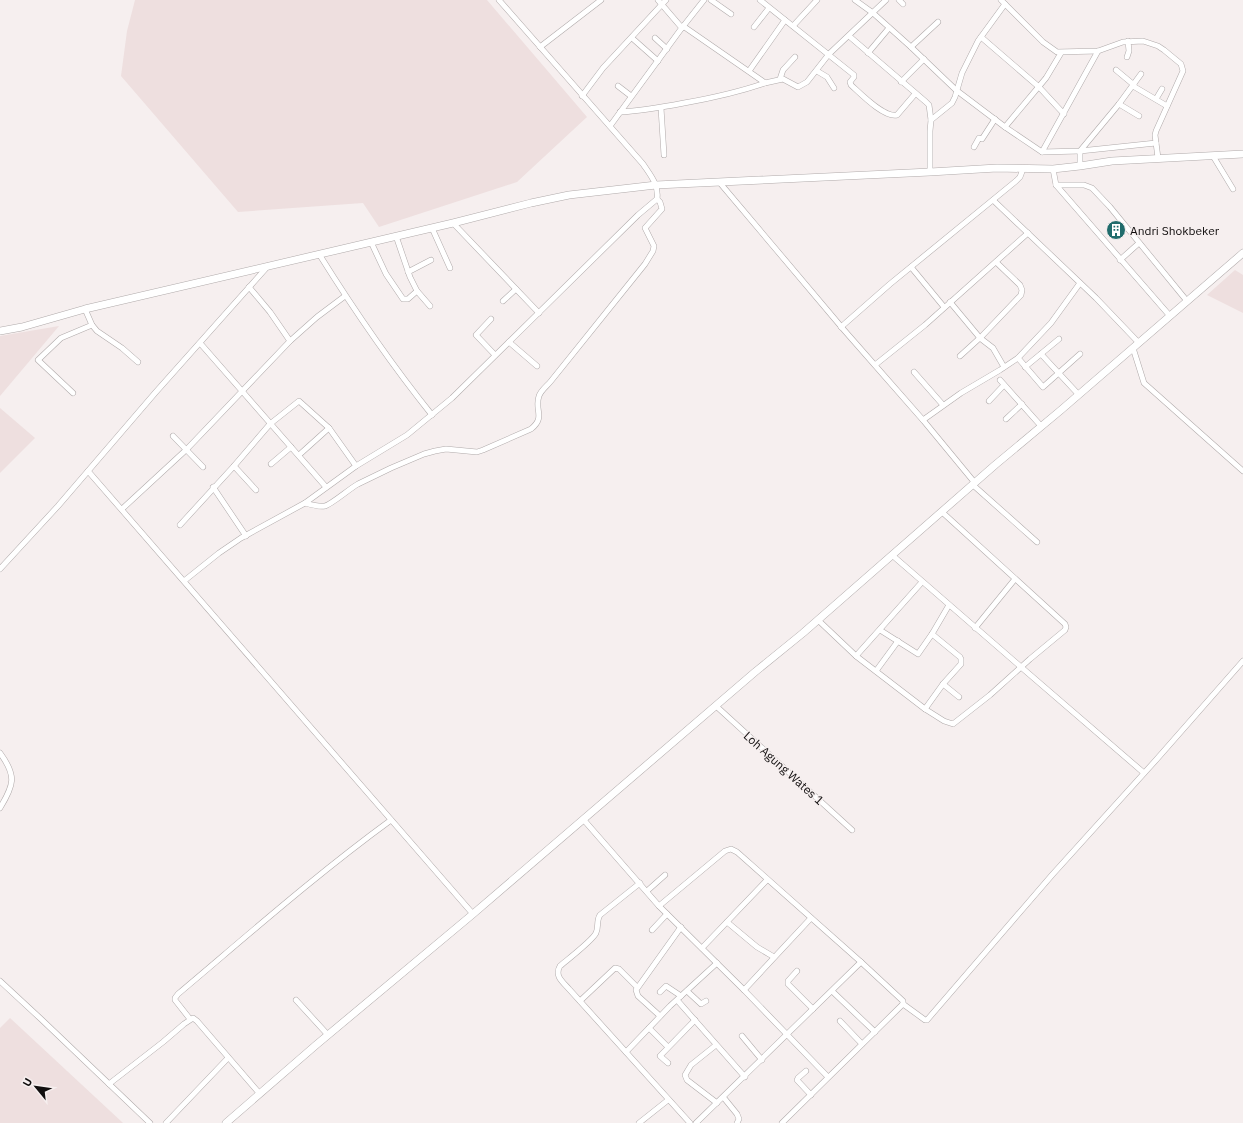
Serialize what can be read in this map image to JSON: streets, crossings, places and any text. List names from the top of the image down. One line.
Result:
{"streets":{"street":["Loh Agung Wates 1"]},"places":{"building":["Andri Shokbeker"]},"north":"top left"}
